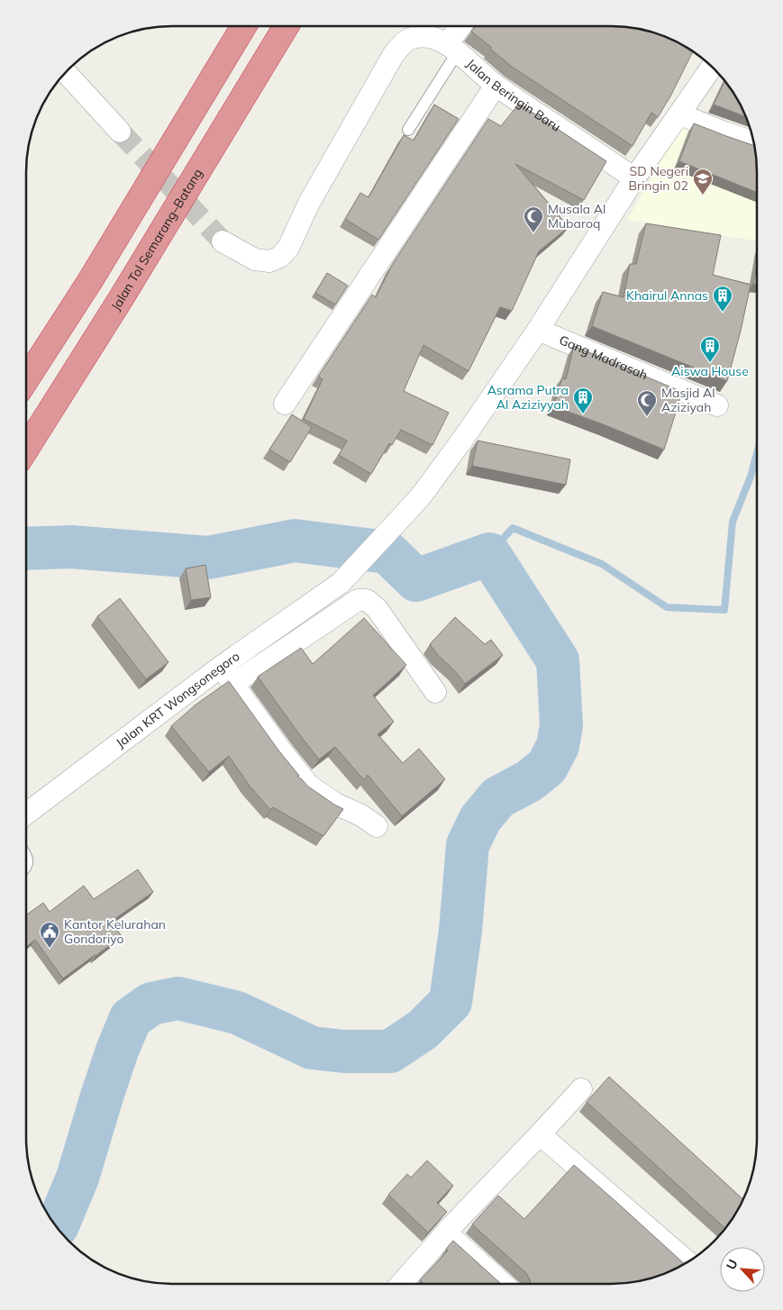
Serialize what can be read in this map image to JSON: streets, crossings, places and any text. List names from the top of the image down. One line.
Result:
{"streets":{"highway":["Jalan Tol Semarang–Batang"],"street":["Jalan Beringin Baru","Gang Madrasah","Jalan KRT Wongsonegoro"]},"crossings":[["Gang Madrasah","Jalan KRT Wongsonegoro"]],"places":{"school or university":["SD Negeri Bringin 02"],"mosque":["Musala Al Mubaroq","Masjid Al Aziziyah"],"building":["Khairul Annas","Aiswa House","Asrama Putra Al Aziziyyah"],"public building":["Kantor Kelurahan Gondoriyo"]},"north":"top left"}
